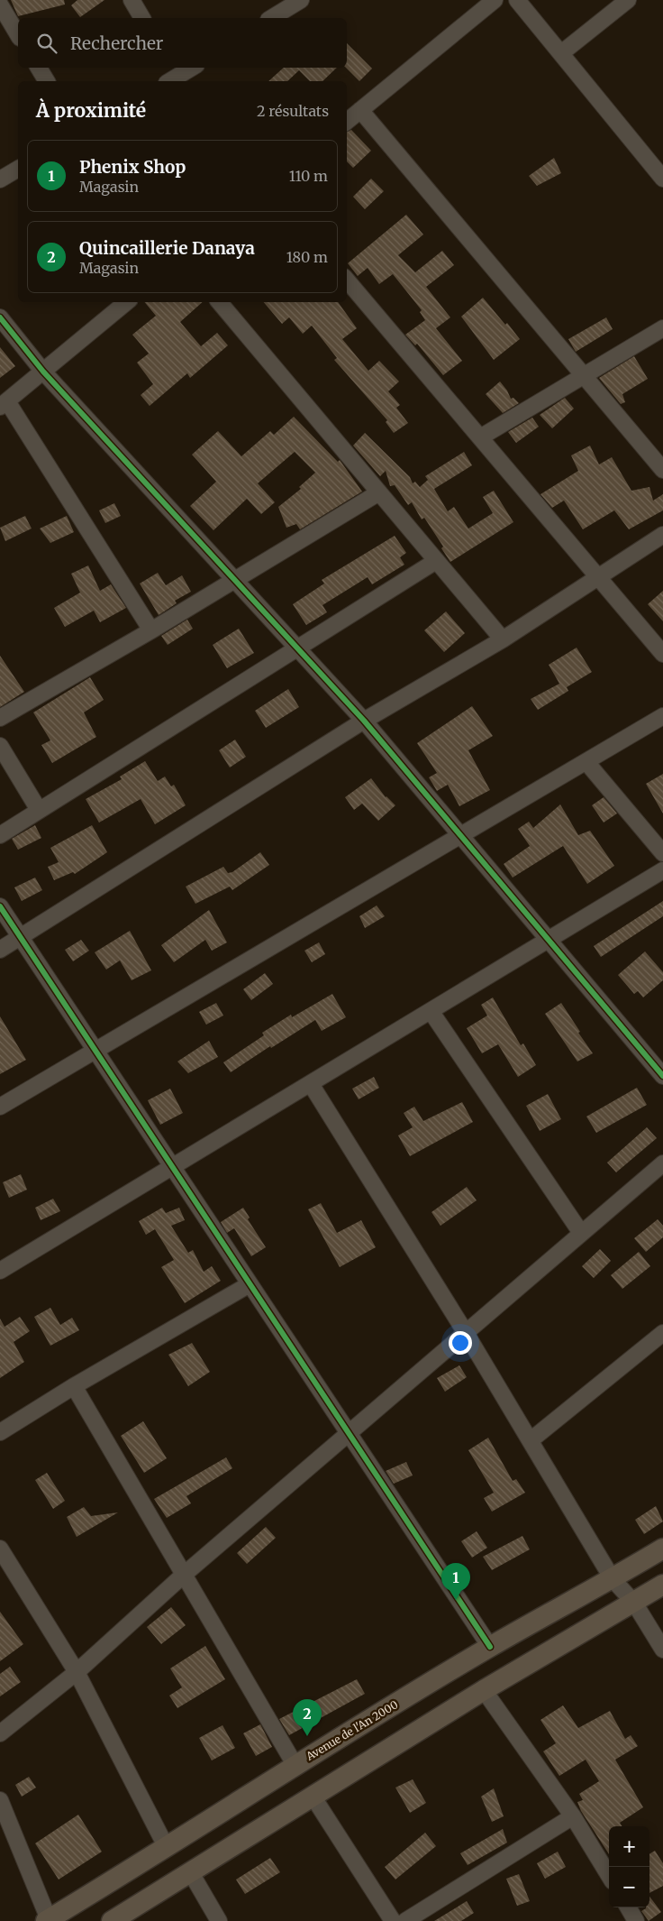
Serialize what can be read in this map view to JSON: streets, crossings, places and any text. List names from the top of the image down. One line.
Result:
{"streets":{"main road":["Avenue de l'An 2000"]},"page":{"search":"Rechercher","heading":["À proximité","2 résultats"],"list":[{"mark":"1","name":"Phenix Shop","note":"Magasin","value":"110 m"},{"mark":"2","name":"Quincaillerie Danaya","note":"Magasin","value":"180 m"}],"pins":["1","2"],"map_buttons":["+","−"]}}
